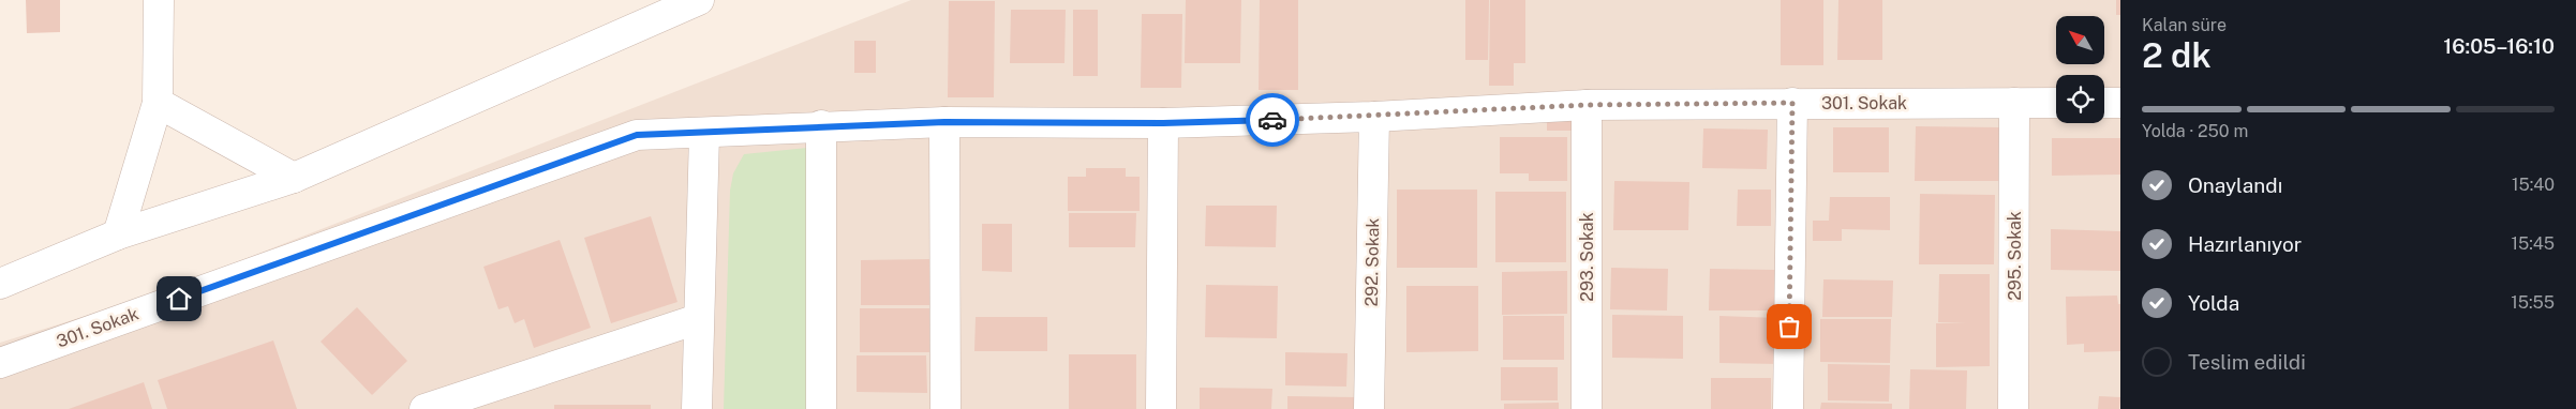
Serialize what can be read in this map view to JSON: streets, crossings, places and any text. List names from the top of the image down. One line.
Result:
{"streets":{"street":["301. Sokak","295. Sokak","293. Sokak","292. Sokak"]},"crossings":[["301. Sokak","295. Sokak"],["301. Sokak","293. Sokak"],["301. Sokak","292. Sokak"]],"north":"top left","page":{"heading":["2 dk","Kalan süre","16:05–16:10"],"bar":"Yolda · 250 m","list":[["Onaylandı","15:40"],["Hazırlanıyor","15:45"],["Yolda","15:55"],"Teslim edildi"]}}
